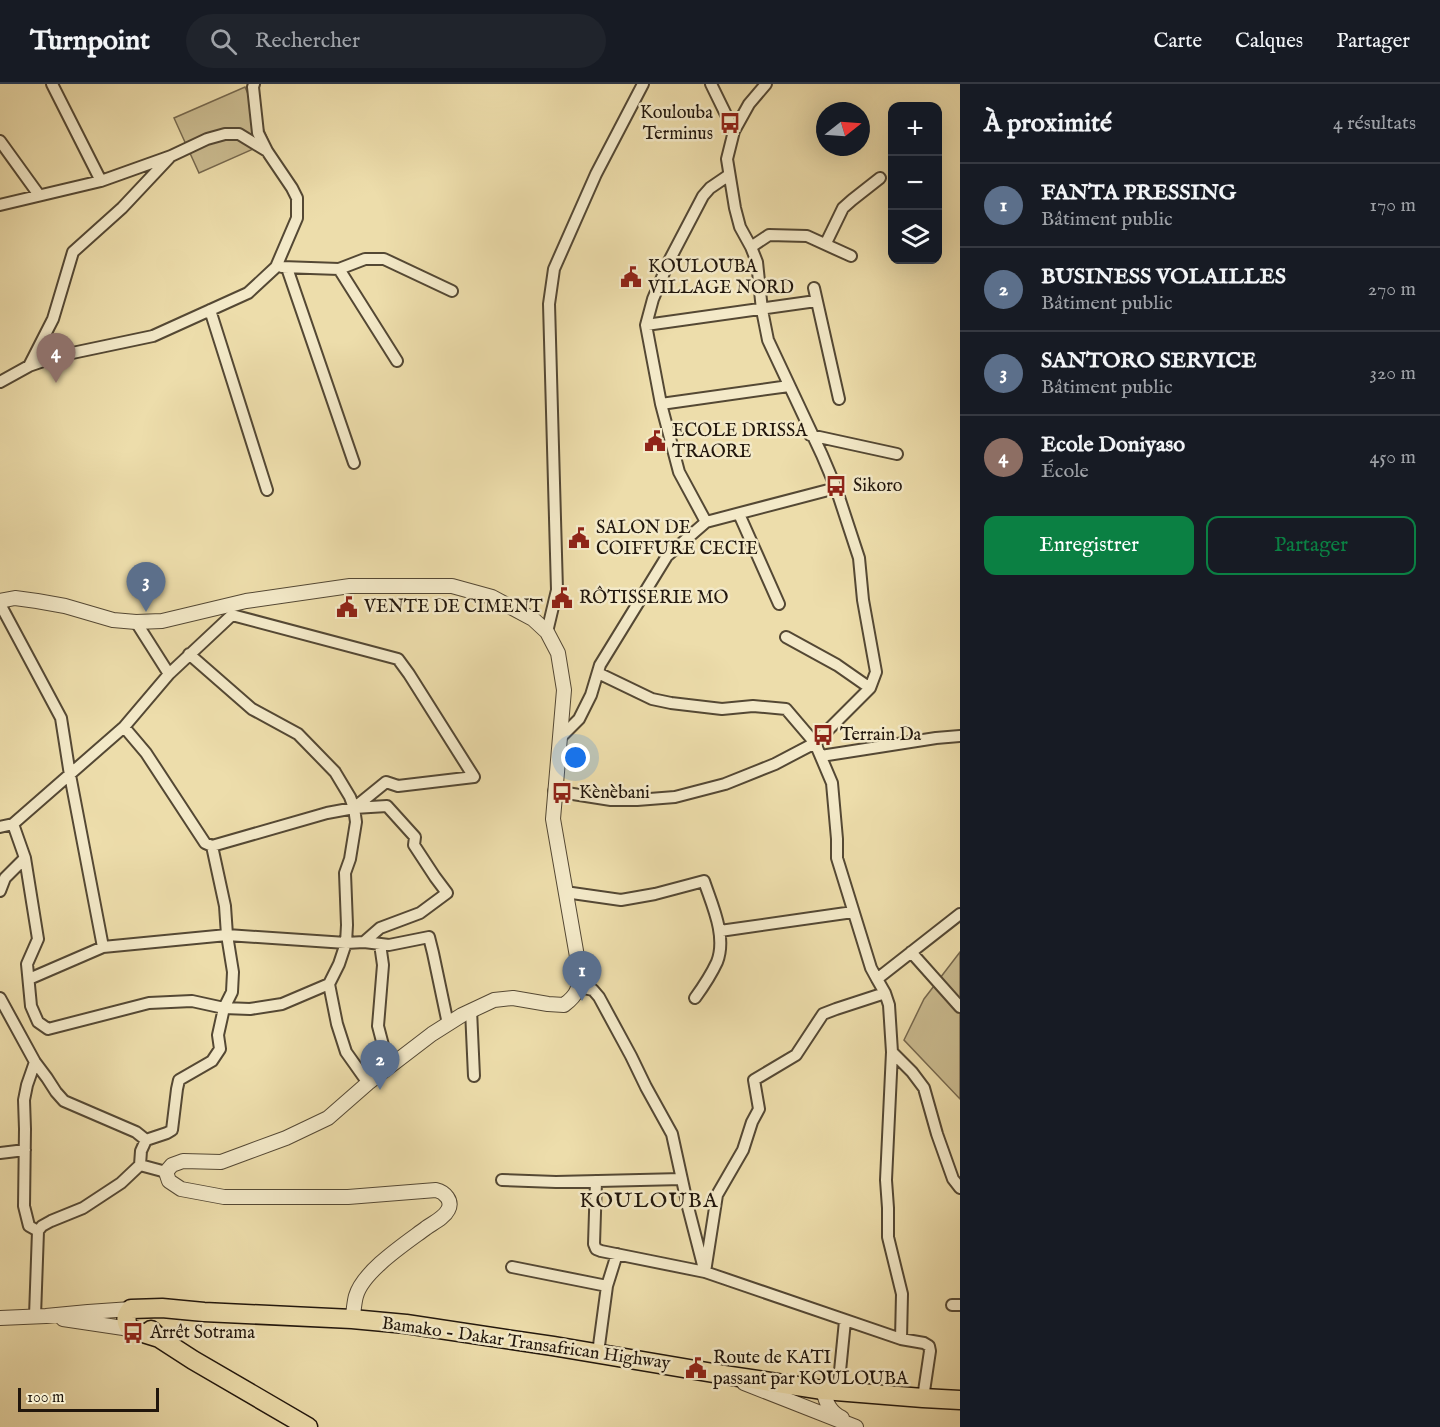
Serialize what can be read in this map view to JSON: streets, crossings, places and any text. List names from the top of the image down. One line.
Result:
{"streets":{"highway":["Bamako - Dakar Transafrican Highway"]},"districts":["KOULOUBA"],"places":{"bus stop":["Koulouba Terminus","Sikoro","Terrain Da","Kènèbani","Arrêt Sotrama"],"public building":["KOULOUBA VILLAGE NORD","ECOLE DRISSA TRAORE","SALON DE COIFFURE CECIE","RÔTISSERIE MO","VENTE DE CIMENT","Route de KATI passant par KOULOUBA"]},"scale_bar":"100 m","north":"right","page":{"header":"Turnpoint","search":"Rechercher","nav":["Carte","Calques","Partager"],"heading":["À proximité","4 résultats"],"map_buttons":["+","−"],"list":[{"mark":"1","name":"FANTA PRESSING","note":"Bâtiment public","value":"170 m"},{"mark":"2","name":"BUSINESS VOLAILLES","note":"Bâtiment public","value":"270 m"},{"mark":"3","name":"SANTORO SERVICE","note":"Bâtiment public","value":"320 m"},{"mark":"4","name":"Ecole Doniyaso","note":"École","value":"450 m"}],"pins":["4","3","1","2"],"buttons":["Enregistrer","Partager"],"scale":"100 m"}}
